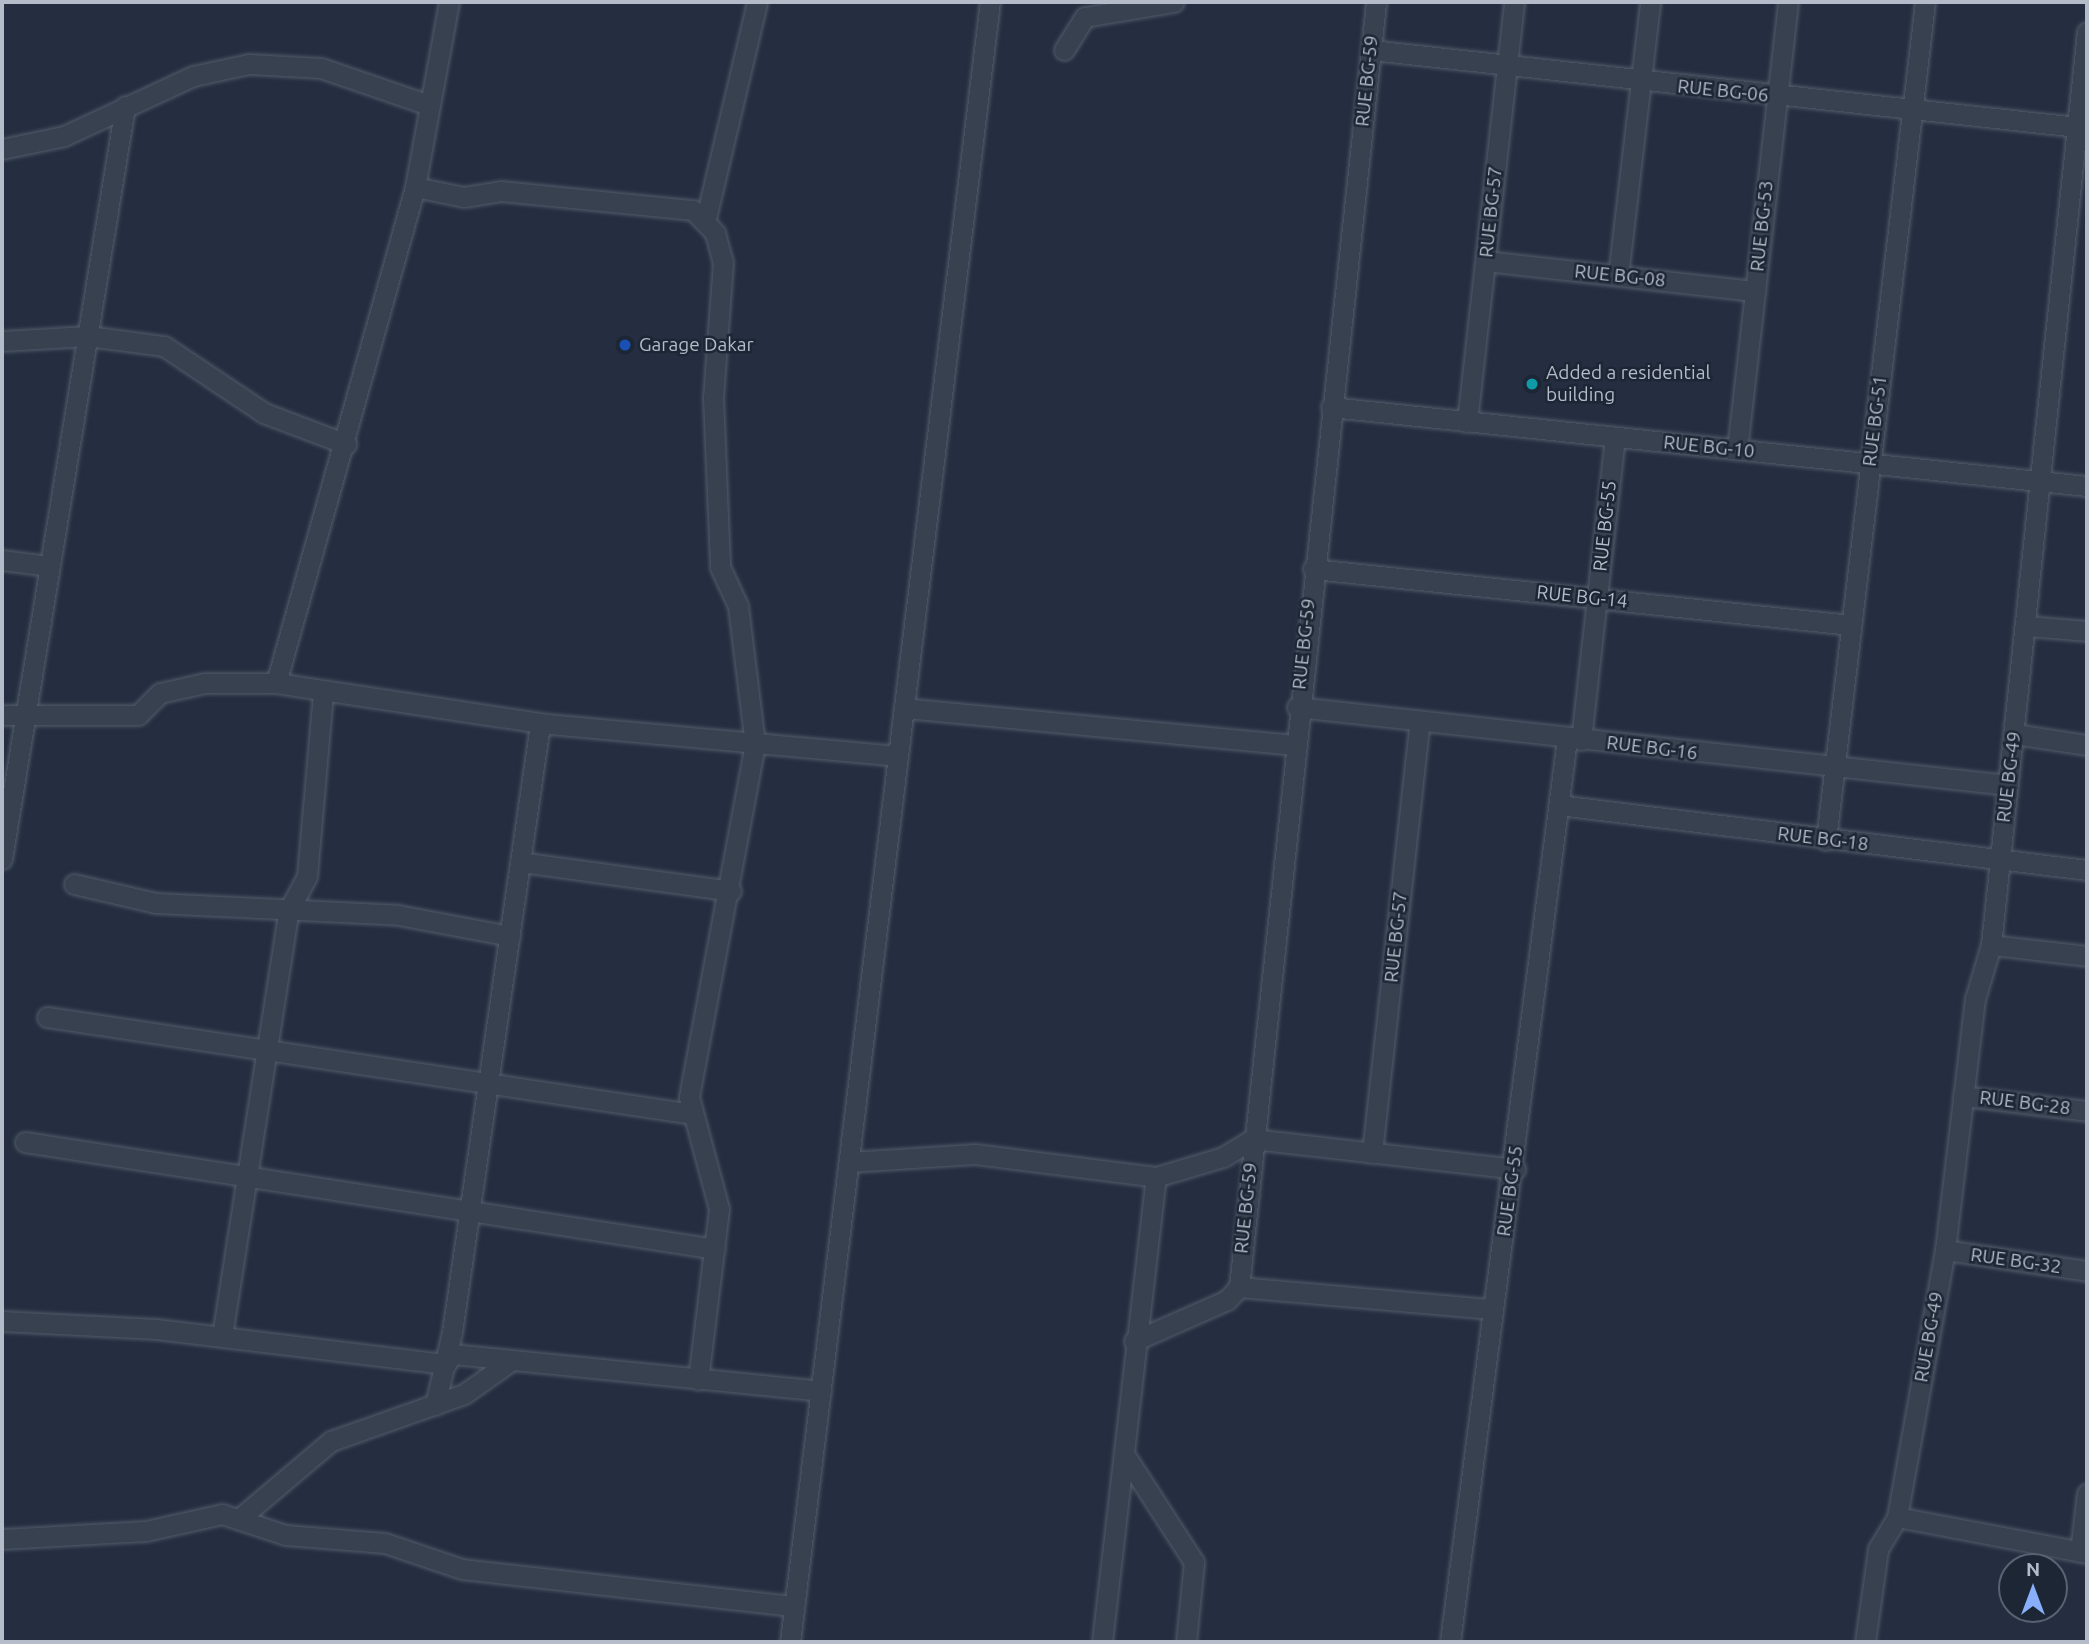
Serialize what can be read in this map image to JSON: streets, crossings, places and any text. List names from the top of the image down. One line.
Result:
{"streets":{"street":["RUE BG-59","RUE BG-06","RUE BG-57","RUE BG-53","RUE BG-08","RUE BG-51","RUE BG-10","RUE BG-55","RUE BG-14","RUE BG-16","RUE BG-49","RUE BG-18","RUE BG-28","RUE BG-32"]},"crossings":[["RUE BG-59","RUE BG-06"],["RUE BG-59","RUE BG-10"],["RUE BG-59","RUE BG-14"],["RUE BG-59","RUE BG-16"],["RUE BG-06","RUE BG-57"],["RUE BG-06","RUE BG-53"],["RUE BG-06","RUE BG-51"],["RUE BG-06","RUE BG-49"],["RUE BG-57","RUE BG-08"],["RUE BG-57","RUE BG-10"],["RUE BG-57","RUE BG-16"],["RUE BG-53","RUE BG-08"],["RUE BG-53","RUE BG-10"],["RUE BG-51","RUE BG-10"],["RUE BG-51","RUE BG-14"],["RUE BG-51","RUE BG-16"],["RUE BG-51","RUE BG-18"],["RUE BG-10","RUE BG-55"],["RUE BG-10","RUE BG-49"],["RUE BG-55","RUE BG-14"],["RUE BG-55","RUE BG-16"],["RUE BG-55","RUE BG-18"],["RUE BG-16","RUE BG-49"],["RUE BG-49","RUE BG-18"],["RUE BG-49","RUE BG-28"],["RUE BG-49","RUE BG-32"]],"places":["Garage Dakar","Added a residential building"],"north":"top"}
